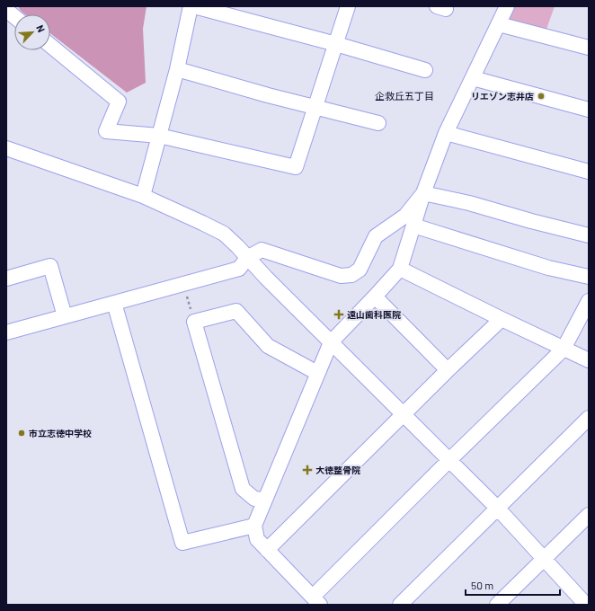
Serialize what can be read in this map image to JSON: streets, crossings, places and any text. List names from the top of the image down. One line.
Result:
{"districts":["企救丘五丁目"],"places":{"other":["リエゾン志井店","市立志徳中学校"],"health":["遠山歯科医院","大徳整骨院"]},"scale_bar":"50 m","north":"top right"}
